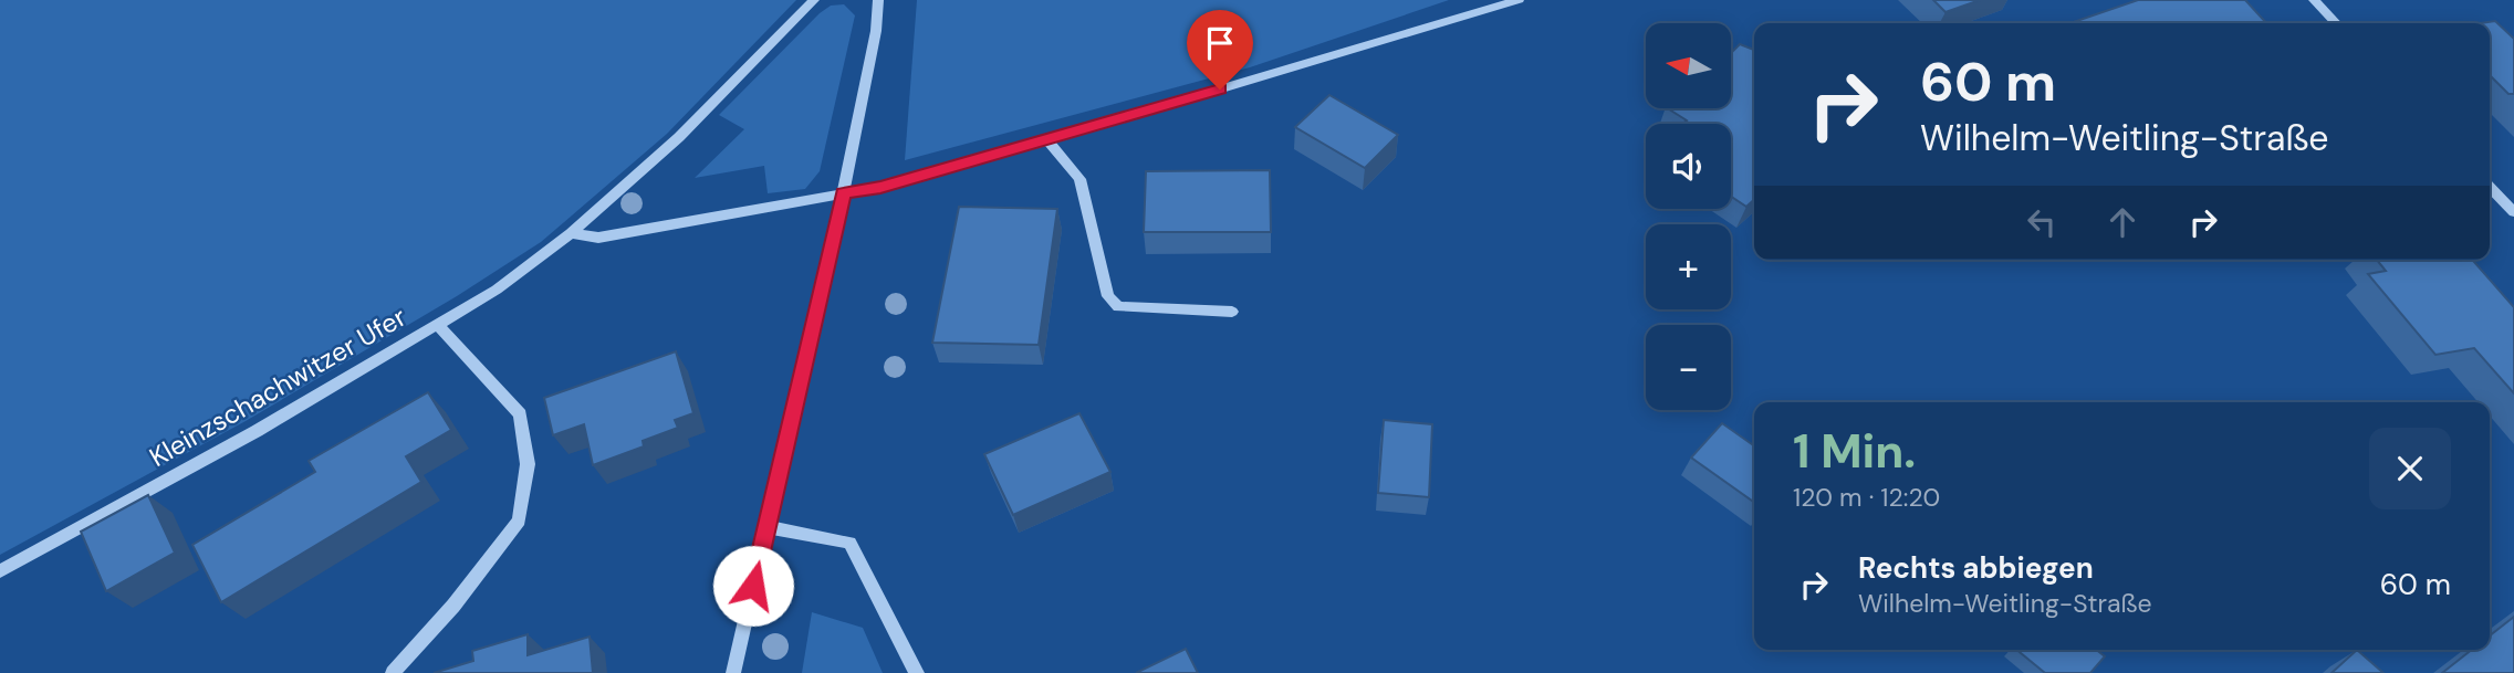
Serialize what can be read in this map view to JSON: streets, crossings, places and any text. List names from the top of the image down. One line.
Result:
{"streets":{"street":["Kleinzschachwitzer Ufer"]},"north":"left","page":{"map_buttons":["+","−"],"turn":["60 m","Wilhelm-Weitling-Straße"],"heading":["1 Min.","120 m · 12:20"],"list":[{"name":"Rechts abbiegen","note":"Wilhelm-Weitling-Straße","value":"60 m"}]}}
